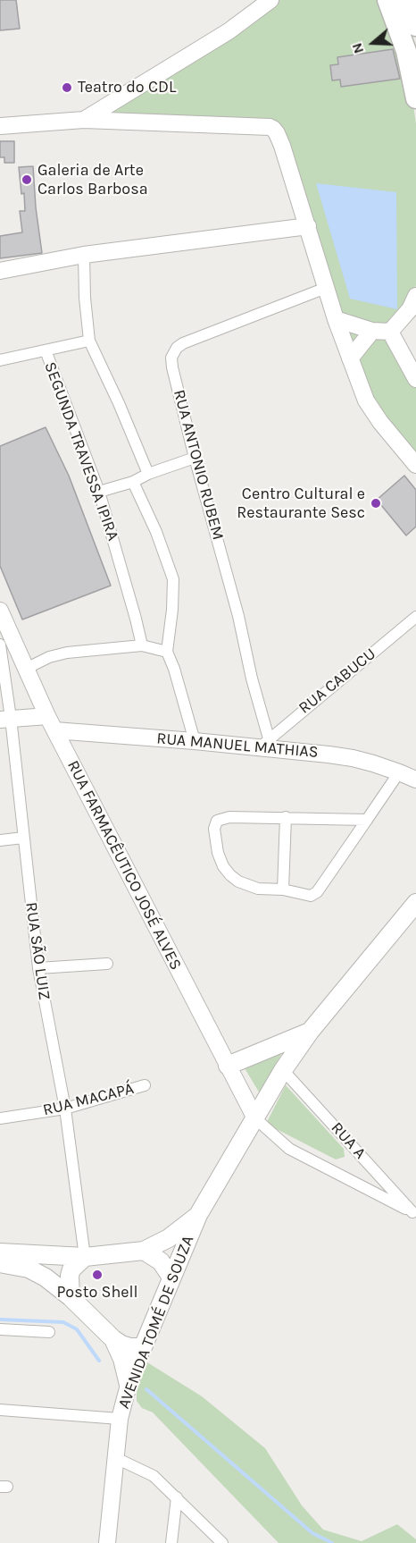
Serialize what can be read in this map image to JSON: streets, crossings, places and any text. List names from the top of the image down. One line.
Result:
{"streets":{"main road":["AVENIDA TOMÉ DE SOUZA"],"street":["SEGUNDA TRAVESSA IPIRA","RUA ANTONIO RUBEM","RUA CABUCU","RUA MANUEL MATHIAS","RUA FARMACÊUTICO JOSÉ ALVES","RUA SÃO LUIZ","RUA MACAPÁ","RUA A"]},"crossings":[["RUA ANTONIO RUBEM","RUA CABUCU"],["RUA ANTONIO RUBEM","RUA MANUEL MATHIAS"],["RUA CABUCU","RUA MANUEL MATHIAS"],["RUA MANUEL MATHIAS","RUA FARMACÊUTICO JOSÉ ALVES"],["RUA MANUEL MATHIAS","RUA SÃO LUIZ"],["RUA FARMACÊUTICO JOSÉ ALVES","RUA A"],["RUA FARMACÊUTICO JOSÉ ALVES","AVENIDA TOMÉ DE SOUZA"],["RUA SÃO LUIZ","RUA MACAPÁ"],["RUA SÃO LUIZ","AVENIDA TOMÉ DE SOUZA"],["RUA A","AVENIDA TOMÉ DE SOUZA"]],"places":["Teatro do CDL","Galeria de Arte Carlos Barbosa","Centro Cultural e Restaurante Sesc","Posto Shell"],"north":"left"}
